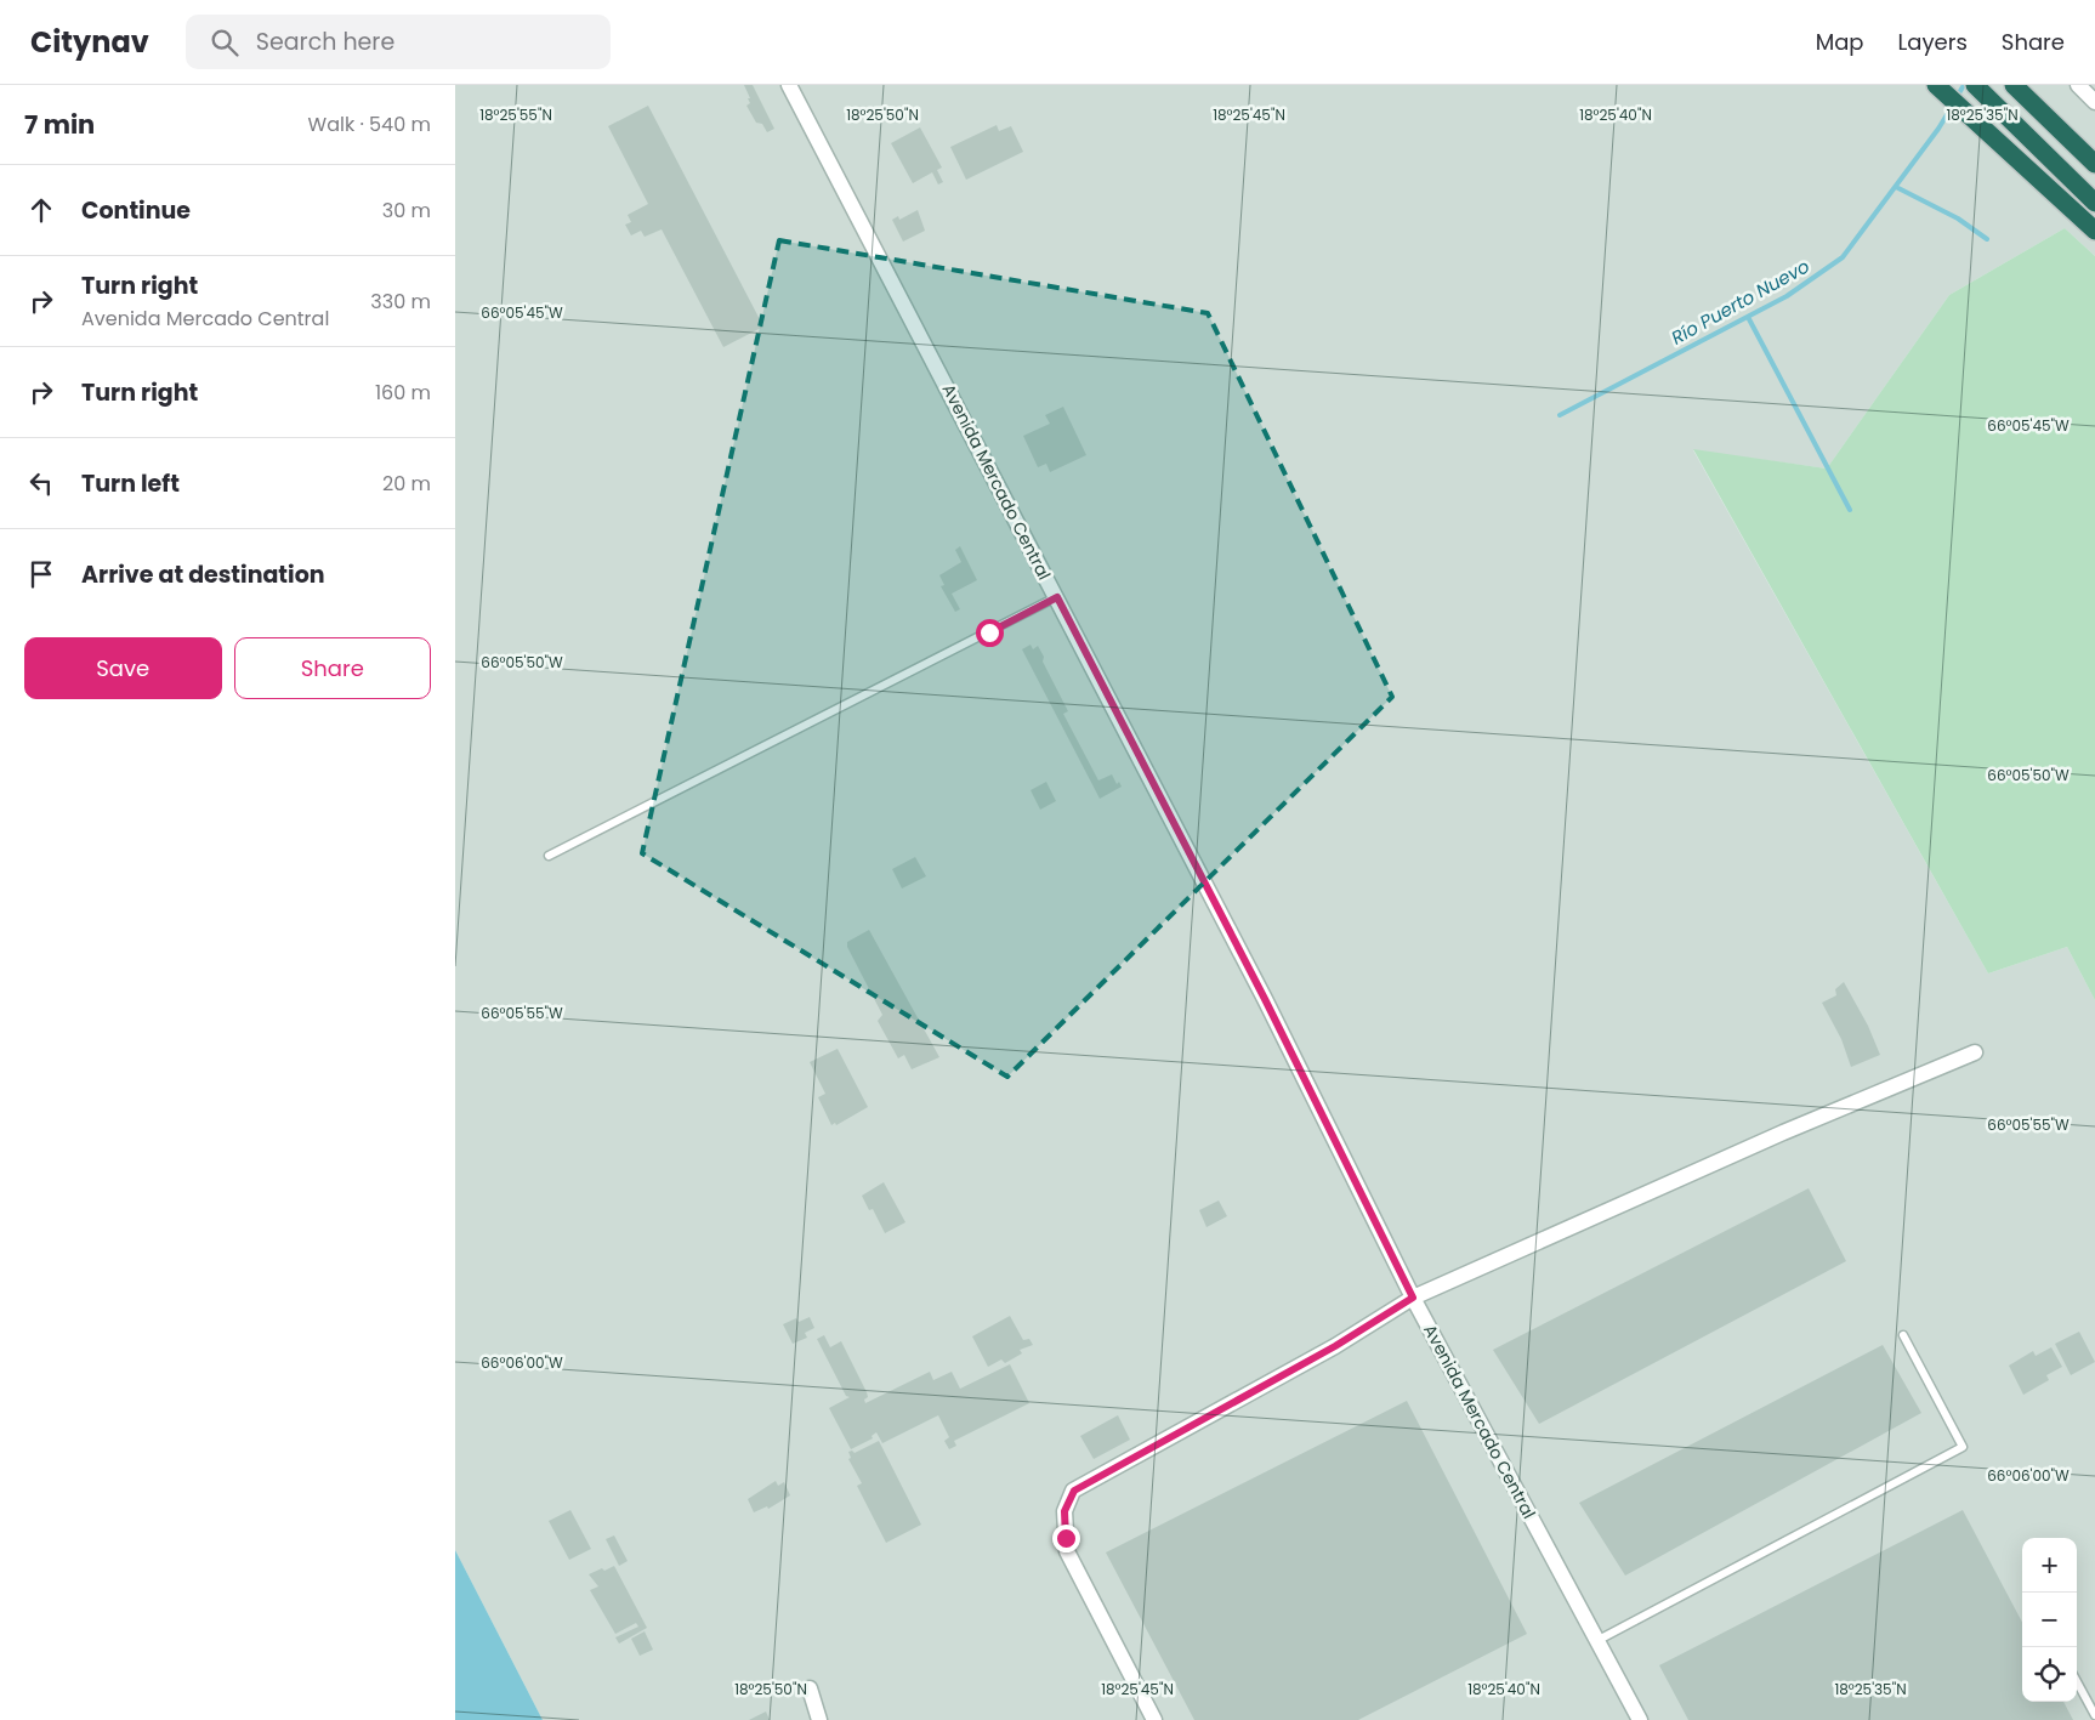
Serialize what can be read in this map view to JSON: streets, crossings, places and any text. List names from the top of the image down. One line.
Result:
{"streets":{"street":["Avenida Mercado Central"]},"water":["Río Puerto Nuevo"],"page":{"header":"Citynav","search":"Search here","nav":["Map","Layers","Share"],"heading":["7 min","Walk · 540 m"],"list":[["Continue","30 m"],["Turn right","Avenida Mercado Central","330 m"],["Turn right","160 m"],["Turn left","20 m"],"Arrive at destination"],"buttons":["Save","Share"],"map_buttons":["+","−"]},"coordinates":["18°25'55\"N","18°25'50\"N","18°25'45\"N","18°25'40\"N","18°25'35\"N","66°05'45\"W","66°05'50\"W","66°05'55\"W","66°06'00\"W"]}
